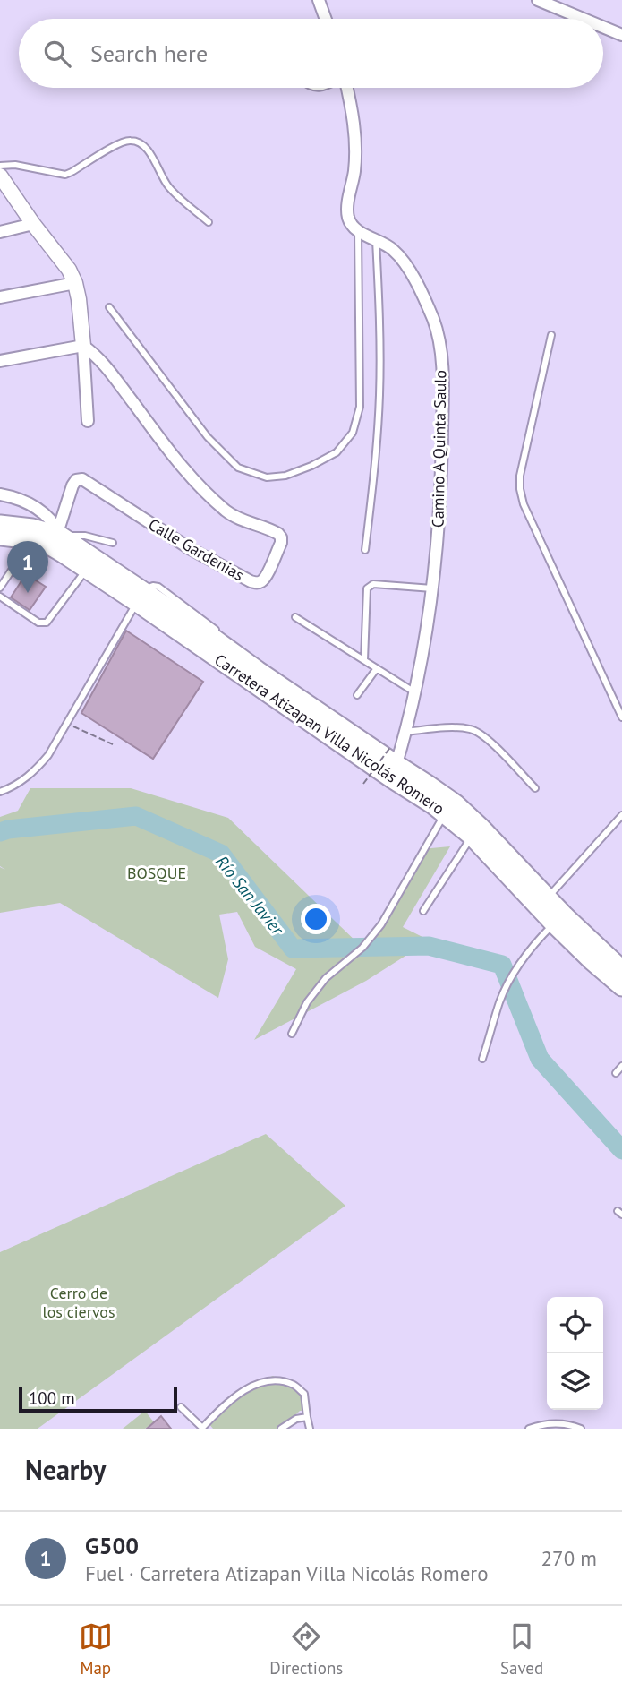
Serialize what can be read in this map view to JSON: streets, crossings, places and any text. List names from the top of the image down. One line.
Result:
{"streets":{"main road":["Carretera Atizapan Villa Nicolás Romero"],"street":["Camino A Quinta Saulo","Calle Gardenias"]},"crossings":[["Camino A Quinta Saulo","Carretera Atizapan Villa Nicolás Romero"],["Calle Gardenias","Carretera Atizapan Villa Nicolás Romero"]],"water":["Río San Javier"],"parks":["BOSQUE","Cerro de los ciervos"],"scale_bar":"100 m","page":{"search":"Search here","pins":"1","scale":"100 m","heading":"Nearby","list":[{"mark":"1","name":"G500","note":"Fuel · Carretera Atizapan Villa Nicolás Romero","value":"270 m"}],"nav":["Map","Directions","Saved"]}}
